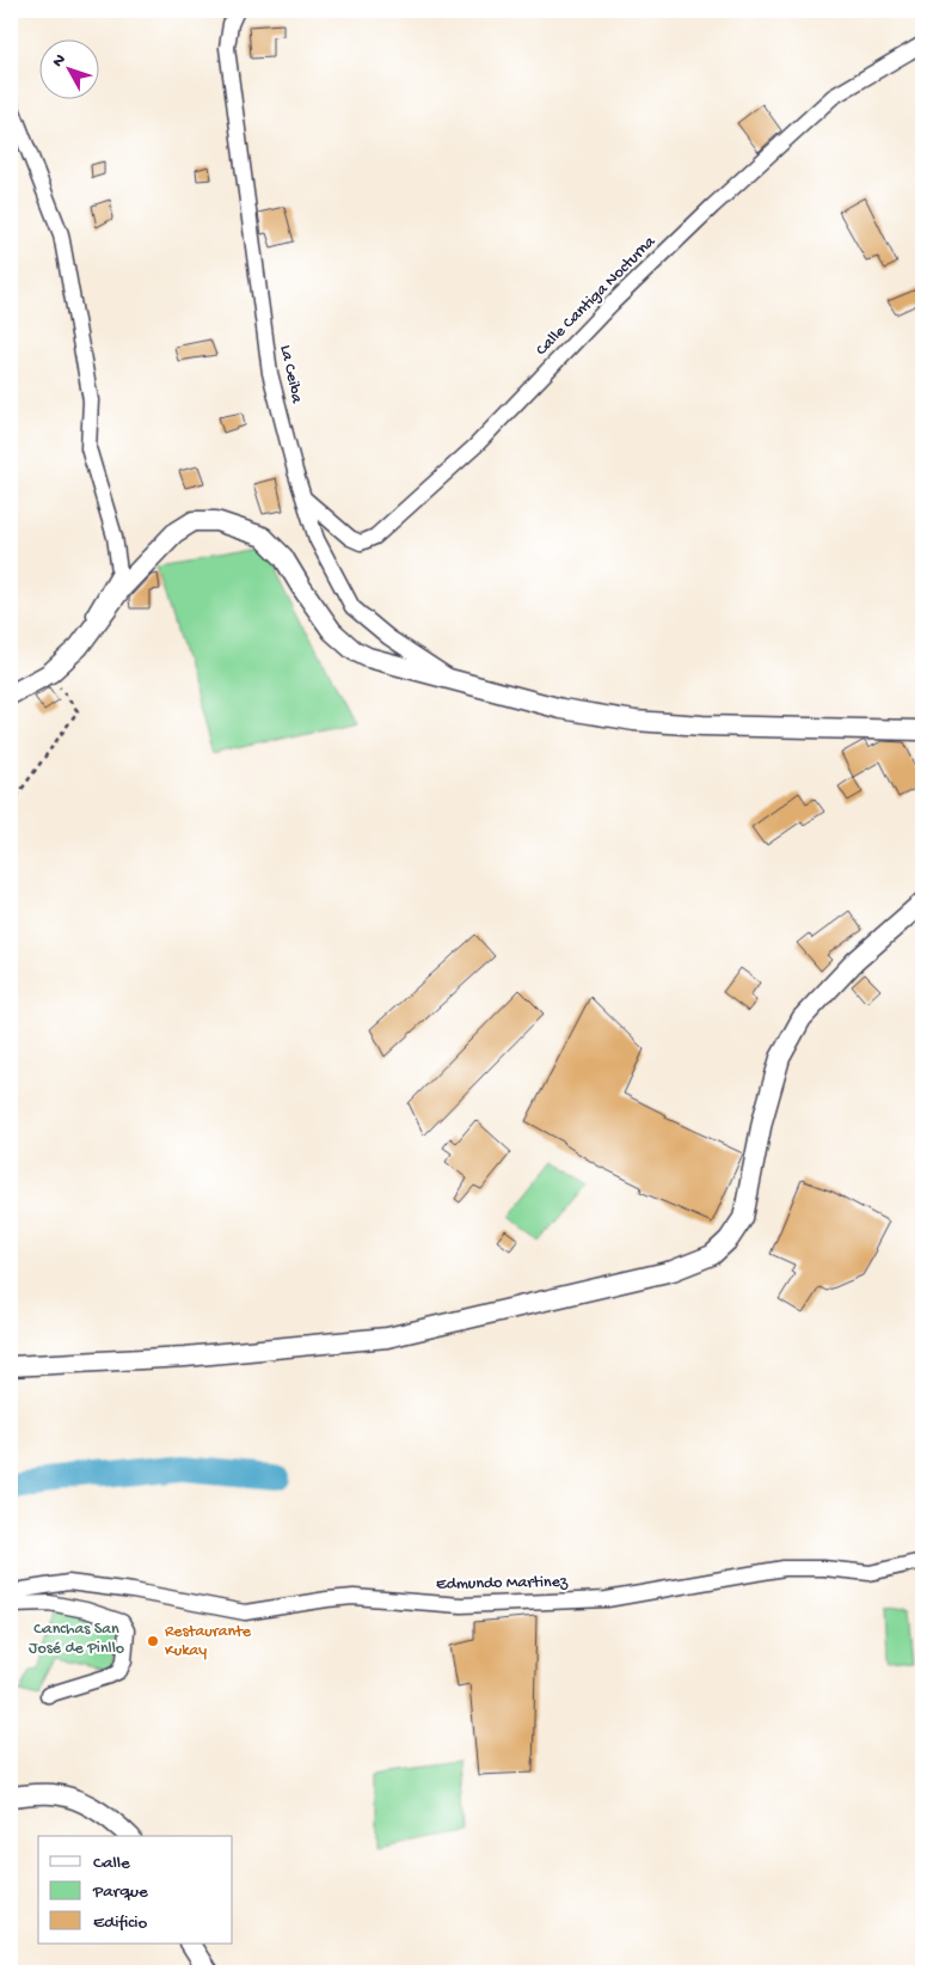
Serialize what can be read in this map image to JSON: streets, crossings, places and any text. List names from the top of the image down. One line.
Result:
{"streets":{"street":["Calle Cantiga Nocturna","La Ceiba","Edmundo Martinez"]},"crossings":[["Calle Cantiga Nocturna","La Ceiba"]],"parks":["Canchas San José de Pinllo"],"places":["Restaurante Kukay"],"legend":["Calle","Parque","Edificio"],"north":"top left"}
